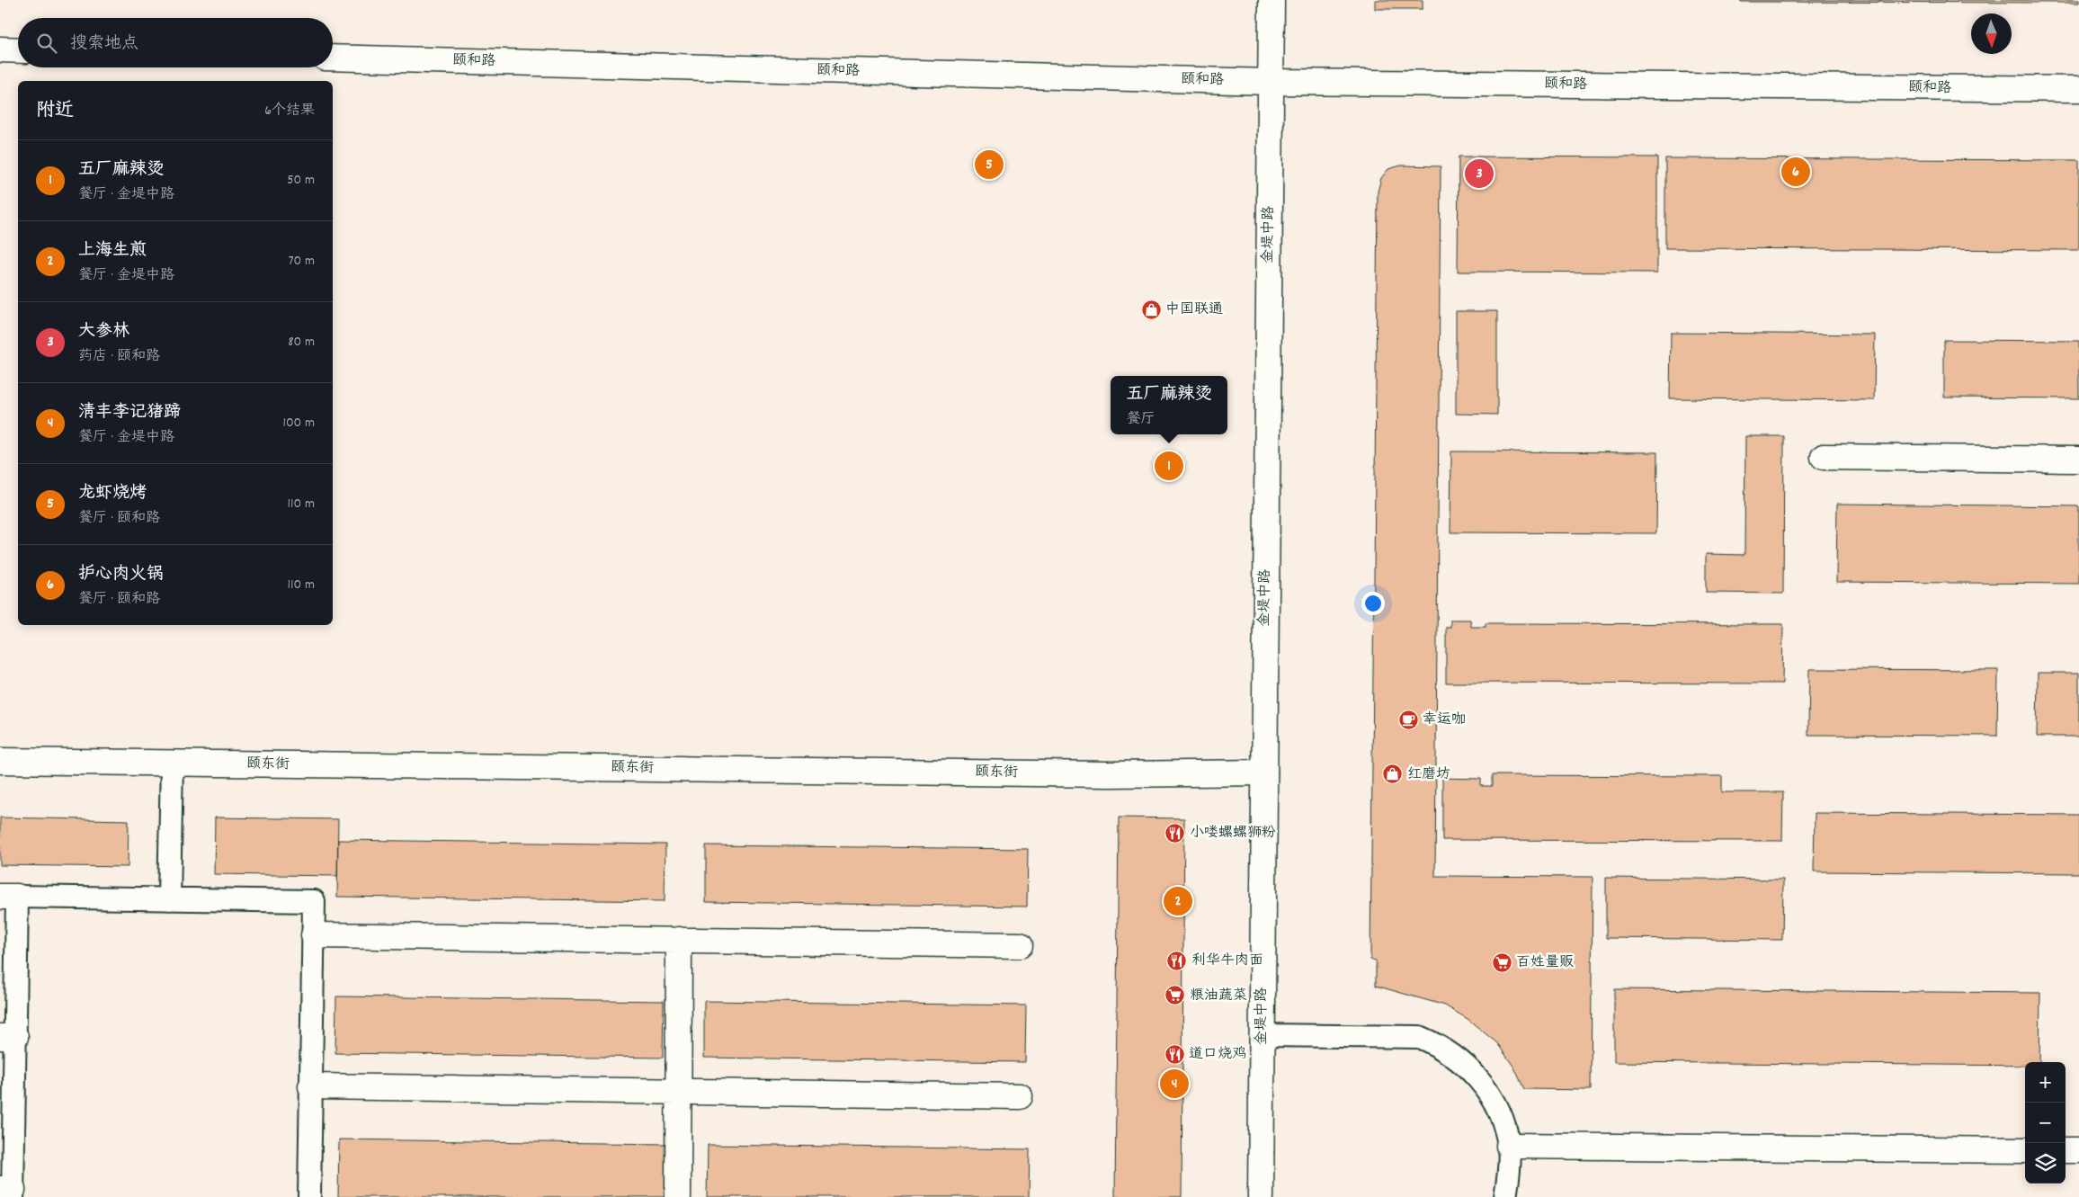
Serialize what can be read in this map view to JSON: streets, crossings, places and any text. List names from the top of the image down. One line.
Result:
{"streets":{"street":["颐和路","金堤中路","颐东街"]},"crossings":[["颐和路","金堤中路"],["金堤中路","颐东街"]],"places":{"shop":["中国联通","红磨坊"],"cafe":["幸运咖"],"restaurant":["小喽螺螺狮粉","利华牛肉面","道口烧鸡"],"supermarket":["百姓量贩","粮油蔬菜"]},"north":"bottom","page":{"search":"搜索地点","heading":["附近","6个结果"],"list":[{"mark":"1","name":"五厂麻辣烫","note":"餐厅 · 金堤中路","value":"50 m"},{"mark":"2","name":"上海生煎","note":"餐厅 · 金堤中路","value":"70 m"},{"mark":"3","name":"大参林","note":"药店 · 颐和路","value":"80 m"},{"mark":"4","name":"清丰李记猪蹄","note":"餐厅 · 金堤中路","value":"100 m"},{"mark":"5","name":"龙虾烧烤","note":"餐厅 · 颐和路","value":"110 m"},{"mark":"6","name":"护心肉火锅","note":"餐厅 · 颐和路","value":"110 m"}],"pins":["5","6","3","1","2","4"],"popup":["五厂麻辣烫","餐厅"],"map_buttons":["+","−"]}}
